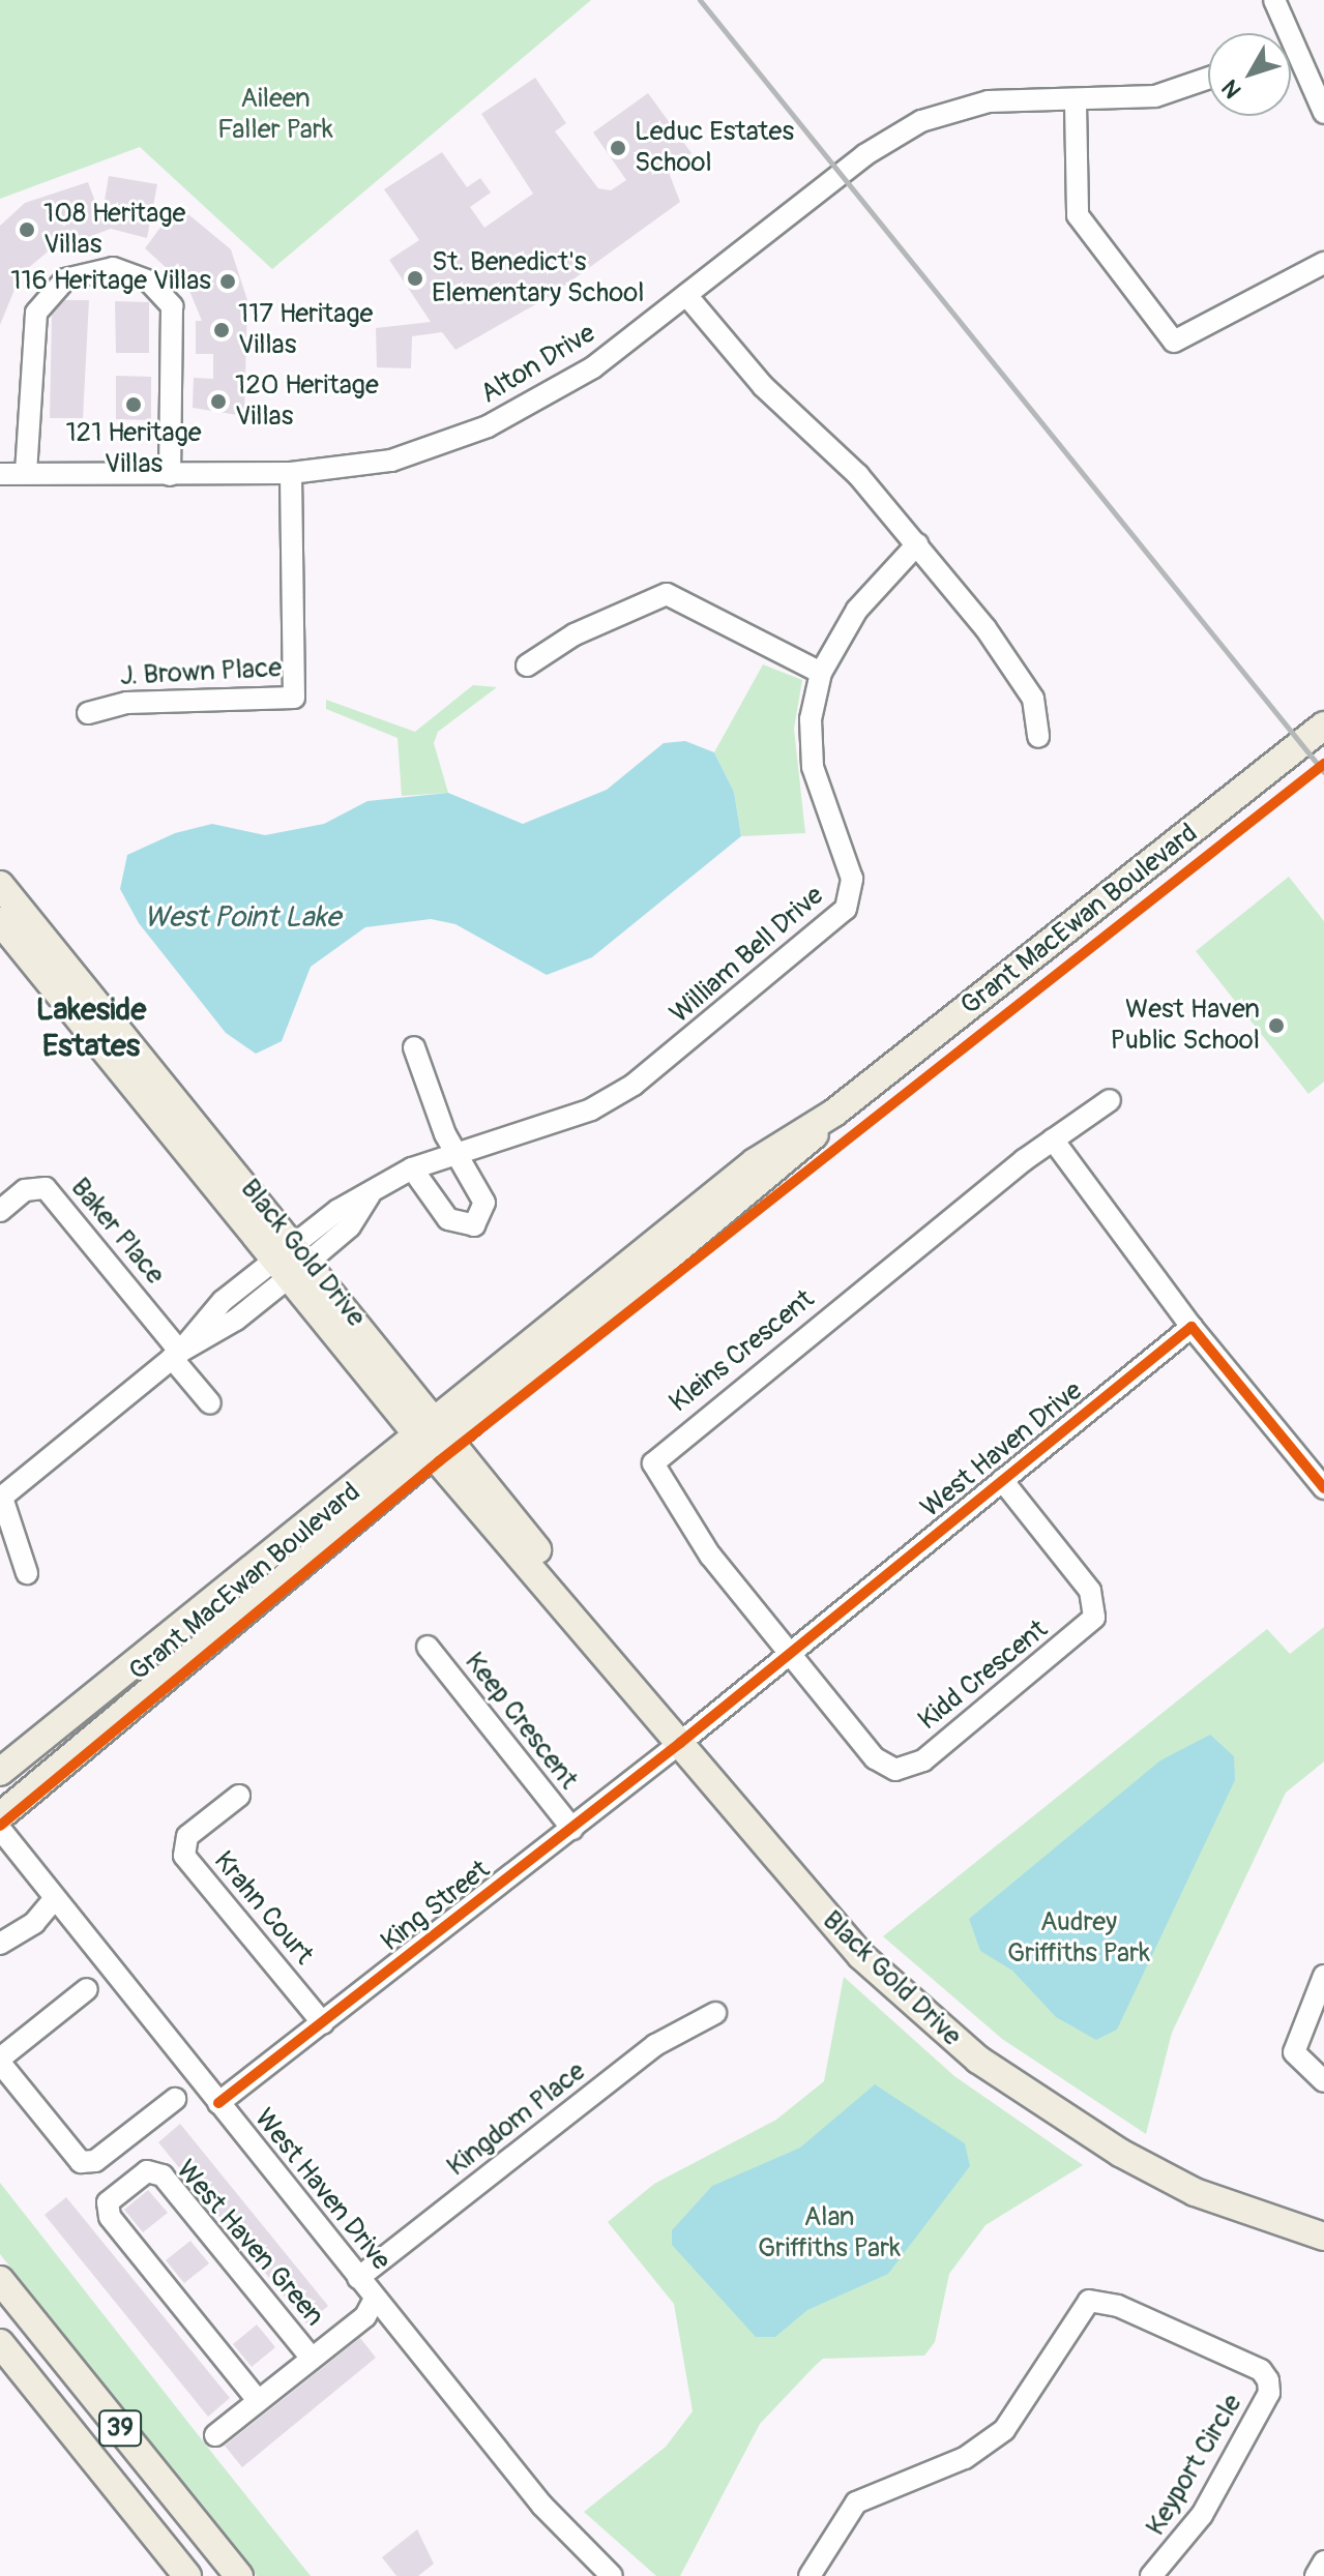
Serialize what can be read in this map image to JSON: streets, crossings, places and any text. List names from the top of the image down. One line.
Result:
{"streets":{"main road":["Grant MacEwan Boulevard","Black Gold Drive","39"],"street":["Alton Drive","J. Brown Place","William Bell Drive","Baker Place","Kleins Crescent","West Haven Drive","Kidd Crescent","Keep Crescent","King Street","Krahn Court","Kingdom Place","West Haven Green","Keyport Circle"]},"crossings":[["Alton Drive","J. Brown Place"],["Grant MacEwan Boulevard","Black Gold Drive"],["William Bell Drive","Baker Place"],["William Bell Drive","Black Gold Drive"],["Black Gold Drive","West Haven Drive"],["Black Gold Drive","King Street"],["Kleins Crescent","West Haven Drive"],["Kleins Crescent","Kidd Crescent"],["West Haven Drive","Kidd Crescent"],["West Haven Drive","King Street"],["West Haven Drive","Kingdom Place"],["West Haven Drive","West Haven Green"],["Keep Crescent","King Street"],["King Street","Krahn Court"]],"districts":["Lakeside Estates"],"water":["West Point Lake"],"parks":["Aileen Faller Park","Audrey Griffiths Park","Alan Griffiths Park"],"places":["Leduc Estates School","108 Heritage Villas","St. Benedict's Elementary School","116 Heritage Villas","117 Heritage Villas","120 Heritage Villas","121 Heritage Villas","West Haven Public School"],"north":"bottom left"}
